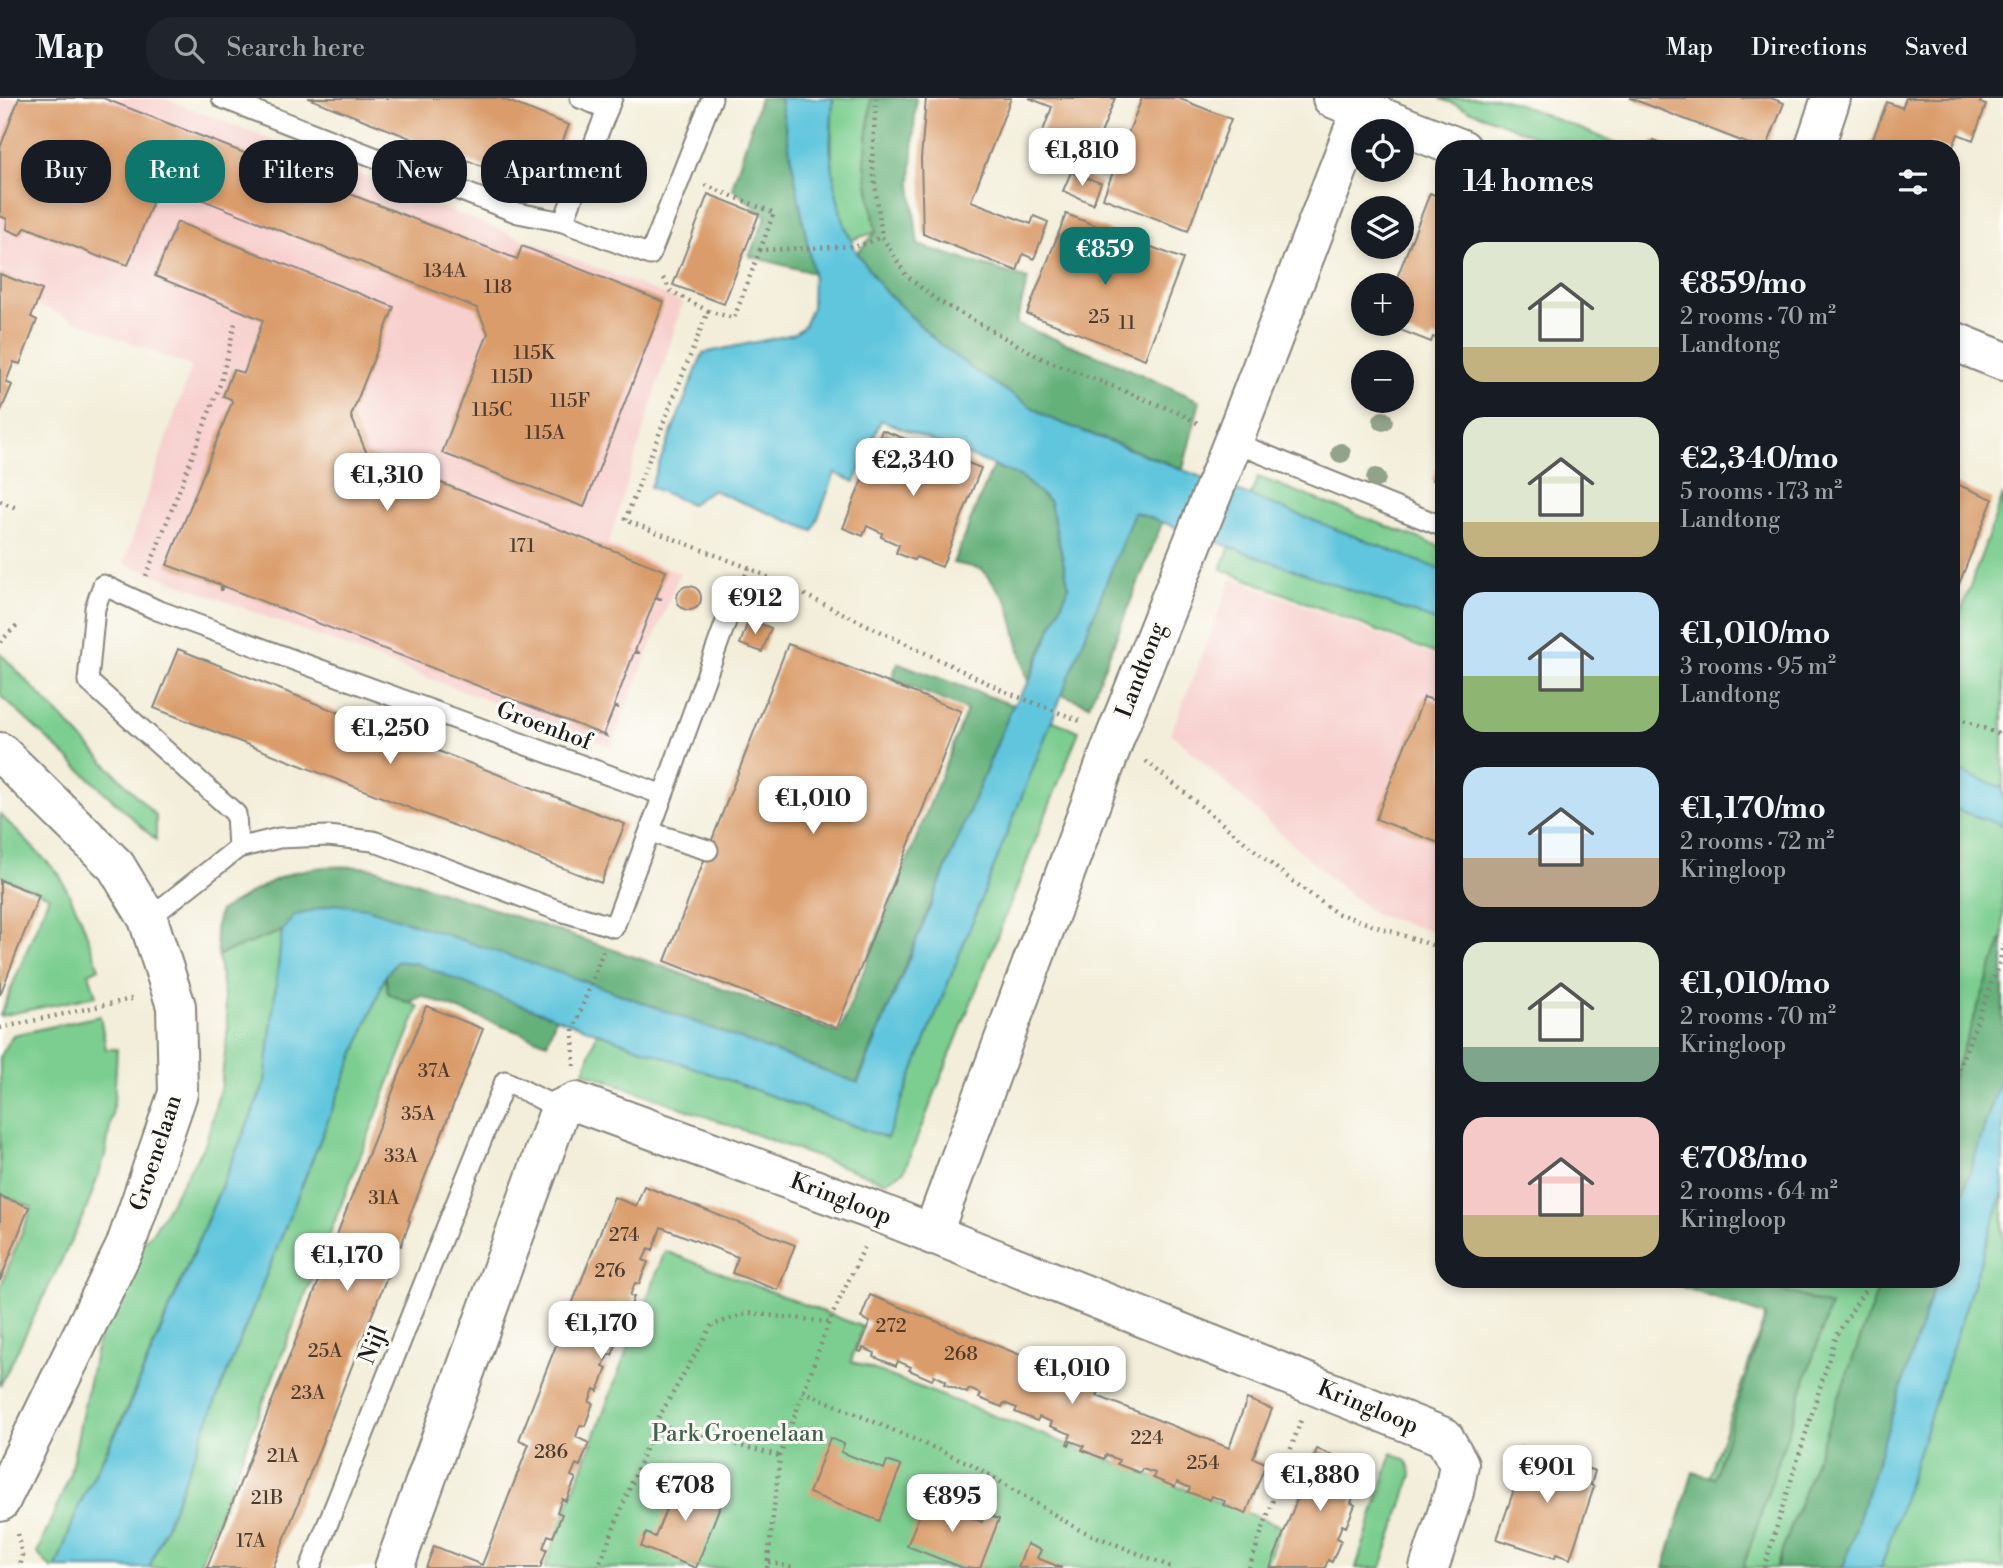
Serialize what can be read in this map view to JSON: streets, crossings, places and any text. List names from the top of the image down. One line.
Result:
{"streets":{"street":["Landtong","Groenelaan","Kringloop"],"lane":["Groenhof","Nijl"]},"crossings":[["Landtong","Kringloop"],["Kringloop","Nijl"]],"parks":["Park Groenelaan"],"house_numbers":["134A","118","25","11","115K","115D","115F","115C","115A","171","37A","35A","33A","31A","274","276","272","25A","268","23A","224","286","21A","254","21B","17A"],"page":{"header":"Map","search":"Search here","nav":["Map","Directions","Saved"],"map_buttons":["+","−"],"price":["€1,810","€859","€2,340","€1,310","€912","€1,250","€1,010","€1,170","€1,170","€1,010","€901","€1,880","€708","€895"],"chip":["Buy","Rent","Filters","New","Apartment"],"heading":"14 homes","list":[{"name":"€859/mo","note":"2 rooms · 70 m² · Landtong"},{"name":"€2,340/mo","note":"5 rooms · 173 m² · Landtong"},{"name":"€1,010/mo","note":"3 rooms · 95 m² · Landtong"},{"name":"€1,170/mo","note":"2 rooms · 72 m² · Kringloop"},{"name":"€1,010/mo","note":"2 rooms · 70 m² · Kringloop"},{"name":"€708/mo","note":"2 rooms · 64 m² · Kringloop"}]}}
